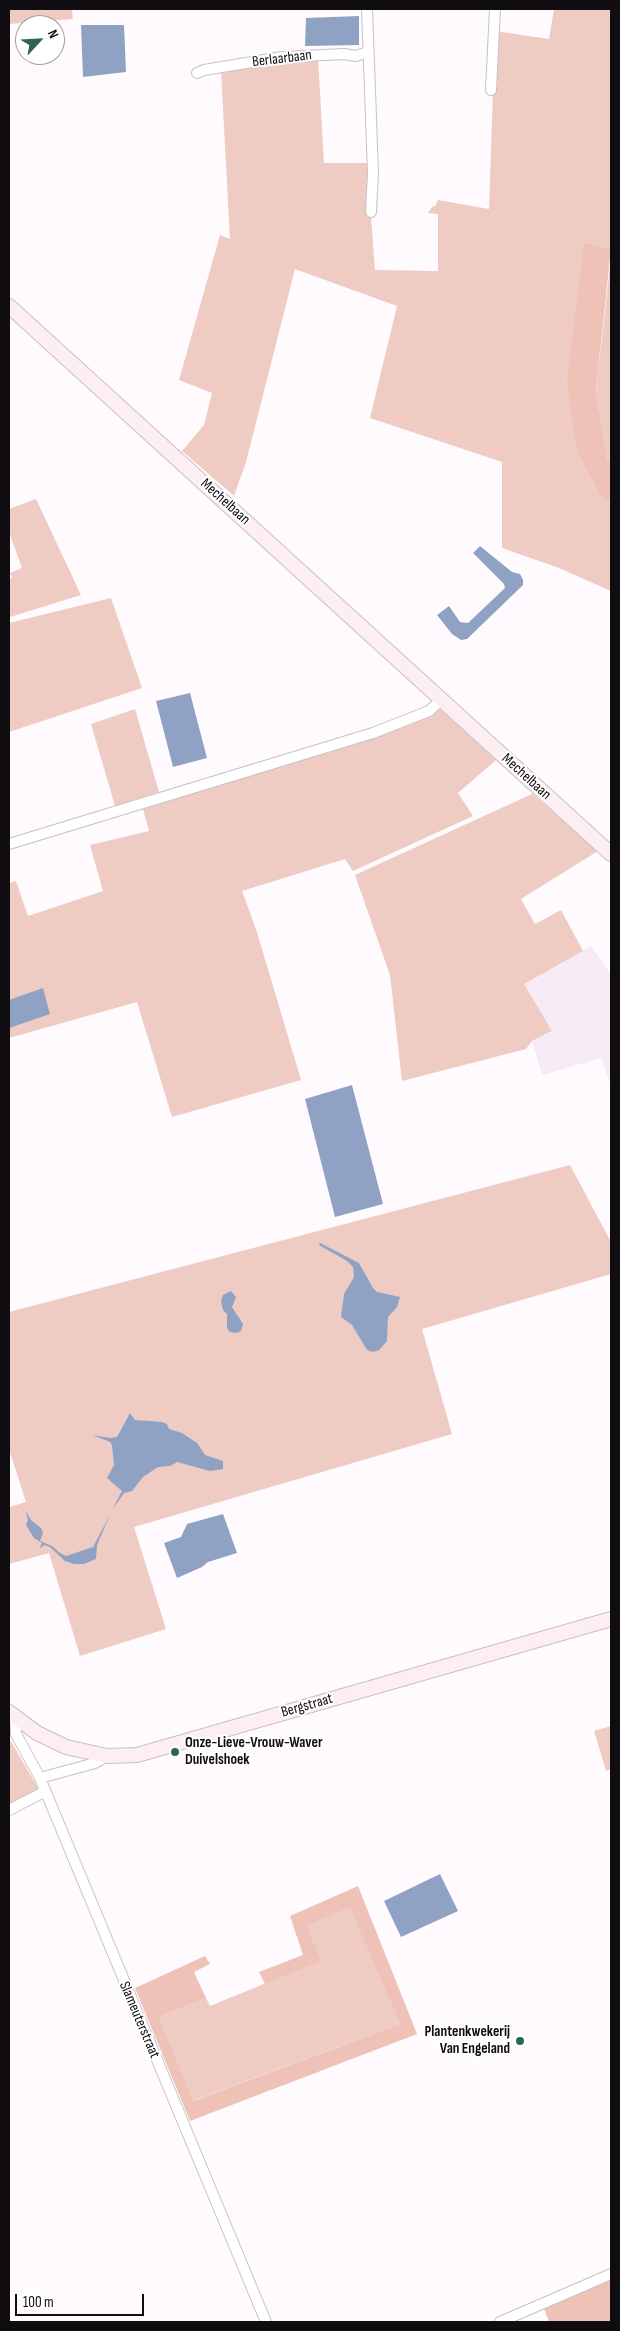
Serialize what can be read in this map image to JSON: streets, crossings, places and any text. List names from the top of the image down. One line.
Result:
{"streets":{"street":["Berlaarbaan","Mechelbaan","Bergstraat","Slameuterstraat"]},"crossings":[["Bergstraat","Slameuterstraat"]],"places":["Onze-Lieve-Vrouw-Waver Duivelshoek","Plantenkwekerij Van Engeland"],"scale_bar":"100 m","north":"top right"}
